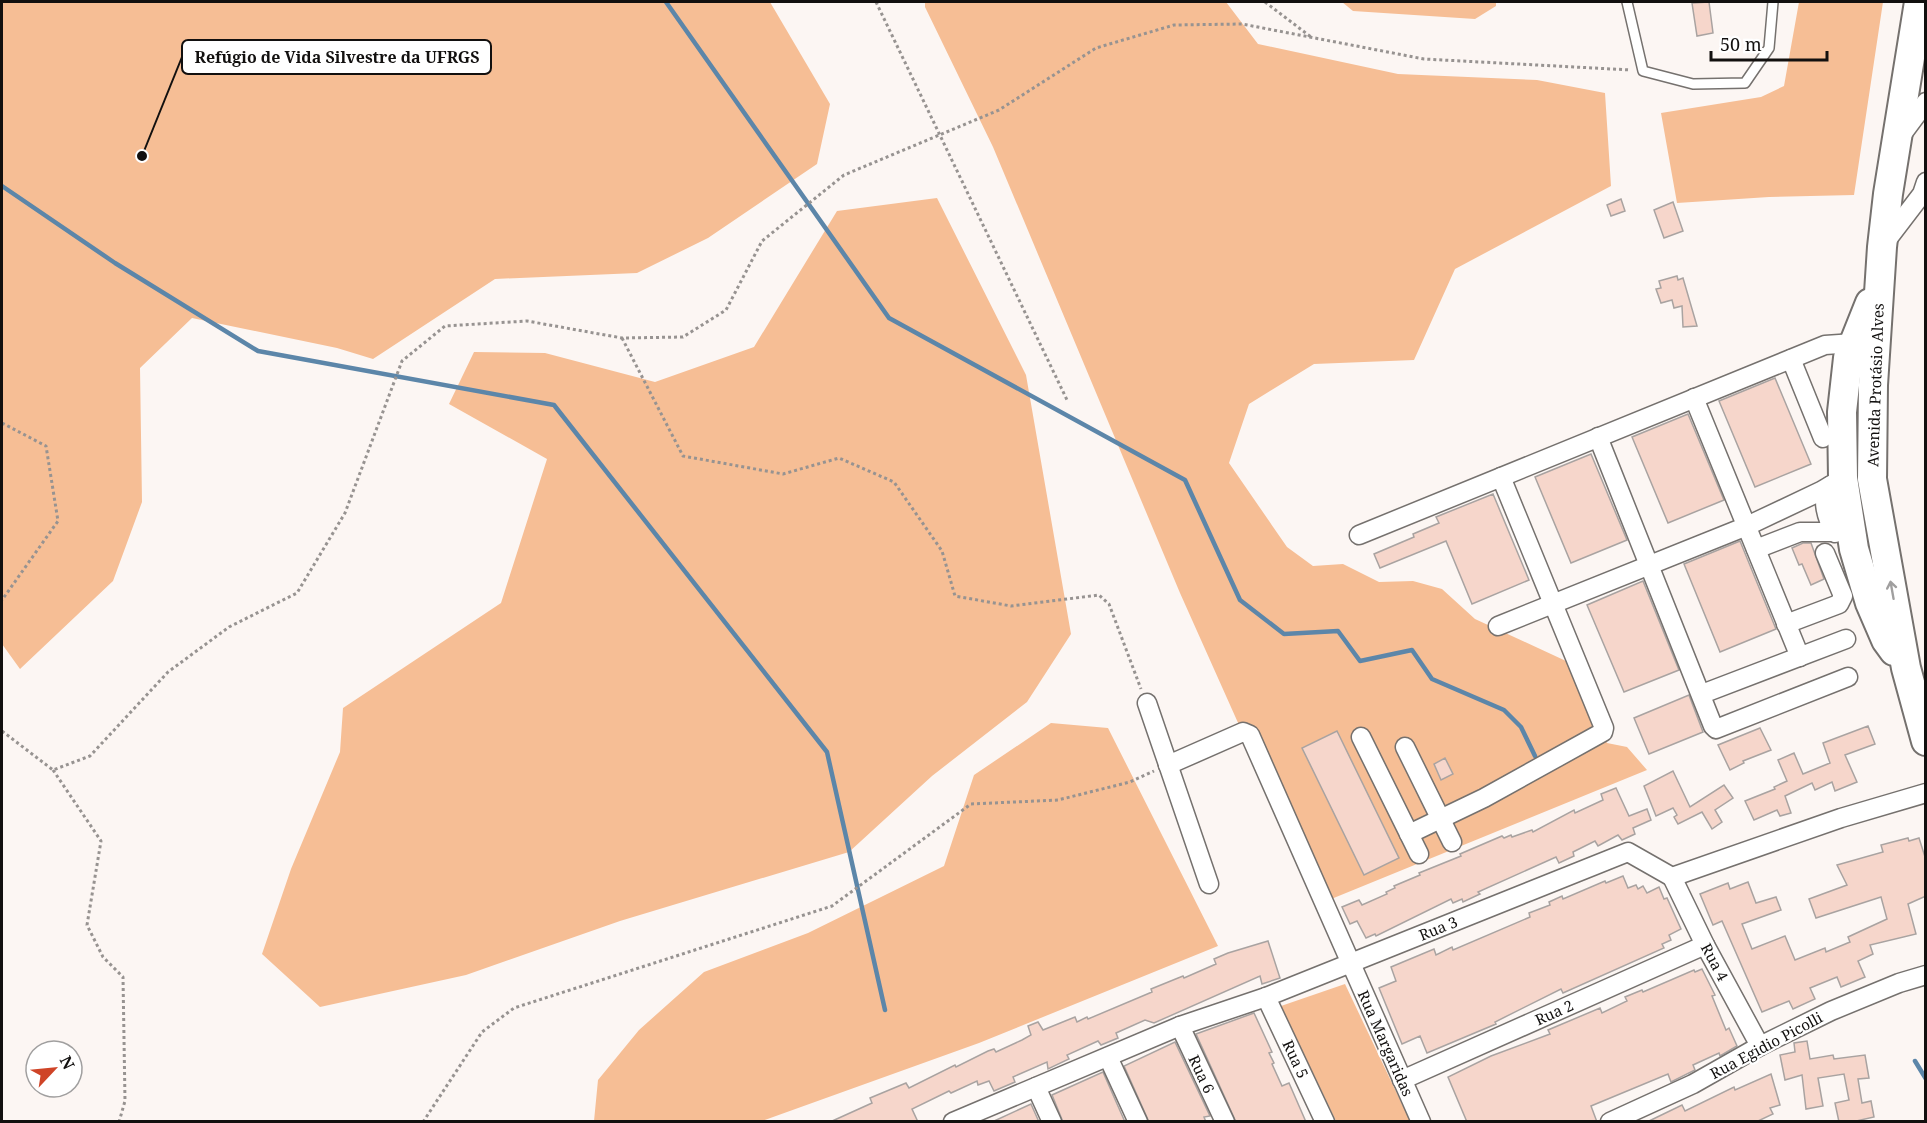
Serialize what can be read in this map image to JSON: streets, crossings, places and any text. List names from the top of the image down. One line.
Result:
{"streets":{"main road":["Avenida Protásio Alves"],"street":["Rua 3","Rua 4","Rua 2","Rua Margaridas","Rua Egidio Picolli","Rua 5","Rua 6"]},"crossings":[["Rua 3","Rua 4"],["Rua 3","Rua Margaridas"],["Rua 3","Rua 5"],["Rua 3","Rua 6"],["Rua 4","Rua 2"],["Rua 4","Rua Egidio Picolli"],["Rua 2","Rua Margaridas"]],"places":["Refúgio de Vida Silvestre da UFRGS"],"scale_bar":"50 m","north":"top right"}
